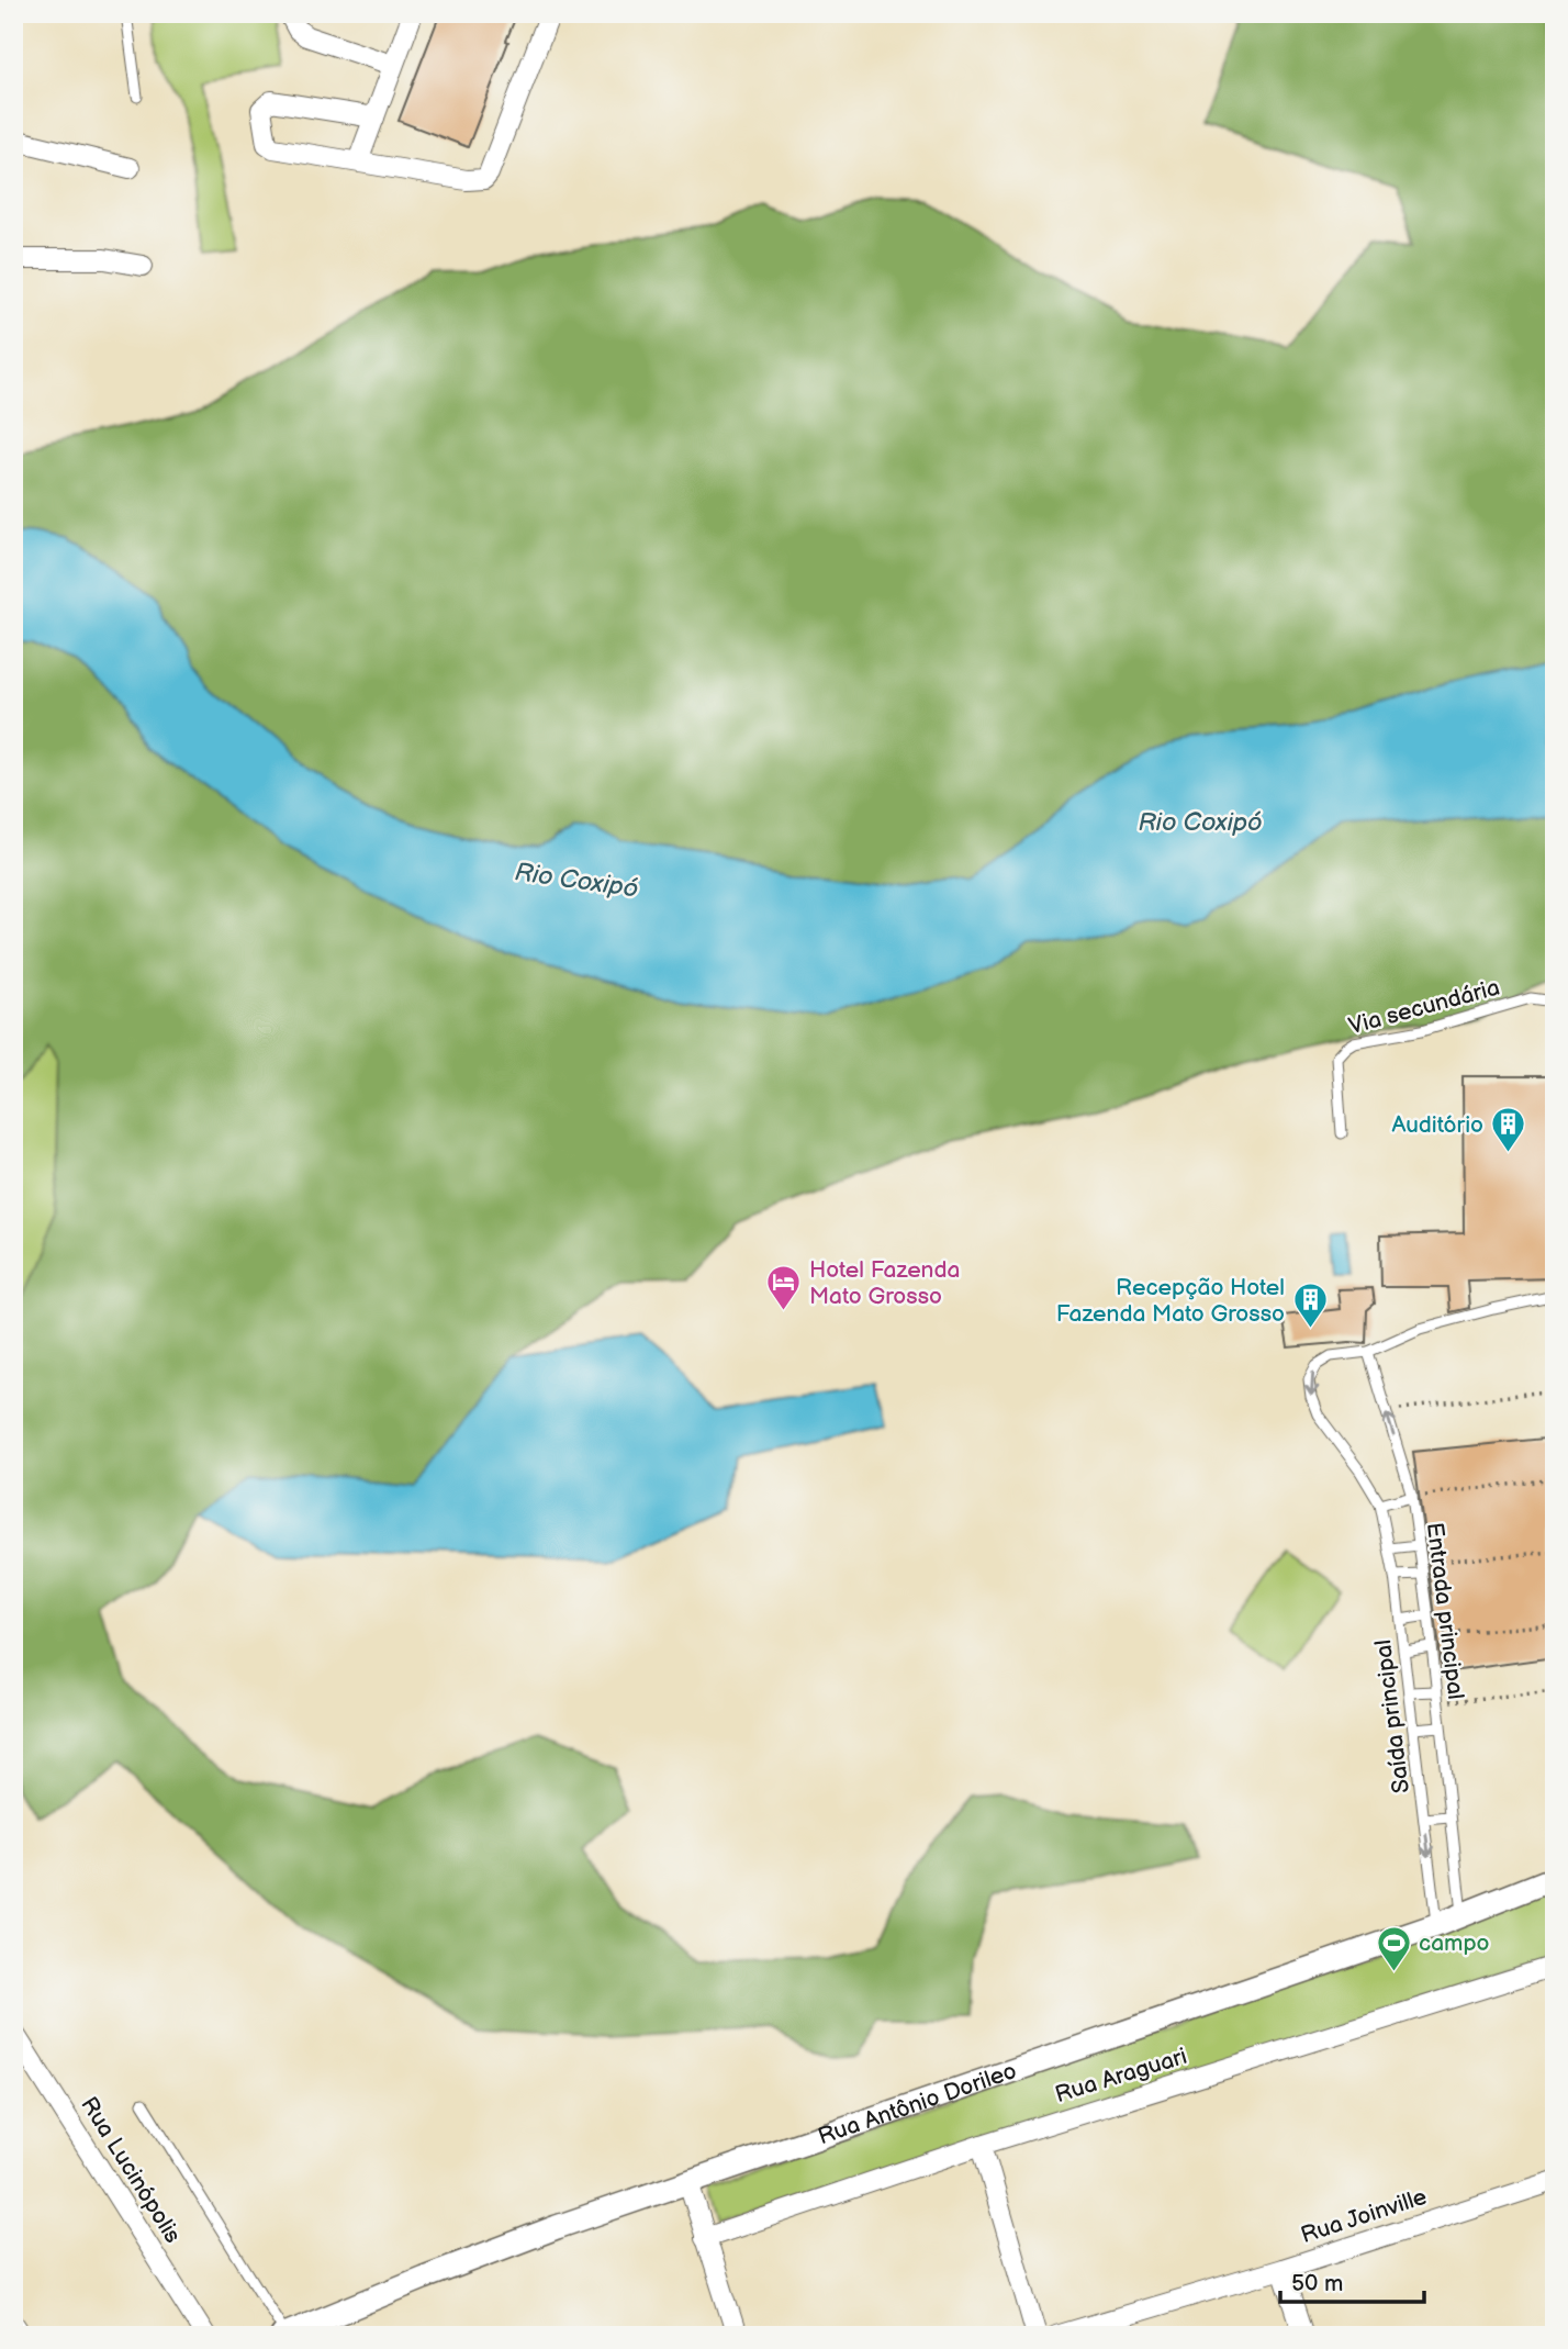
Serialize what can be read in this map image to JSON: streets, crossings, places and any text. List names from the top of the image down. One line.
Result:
{"streets":{"street":["Rua Araguari","Rua Antônio Dorileo","Rua Lucinópolis","Rua Joinville"],"lane":["Via secundária","Entrada principal","Saída principal"]},"crossings":[["Entrada principal","Saída principal"],["Entrada principal","Rua Antônio Dorileo"],["Saída principal","Rua Antônio Dorileo"]],"one_way":["Saída principal"],"water":["Rio Coxipó"],"places":{"building":["Auditório","Recepção Hotel Fazenda Mato Grosso"],"hotel":["Hotel Fazenda Mato Grosso"],"sports":["campo"]},"scale_bar":"50 m"}
